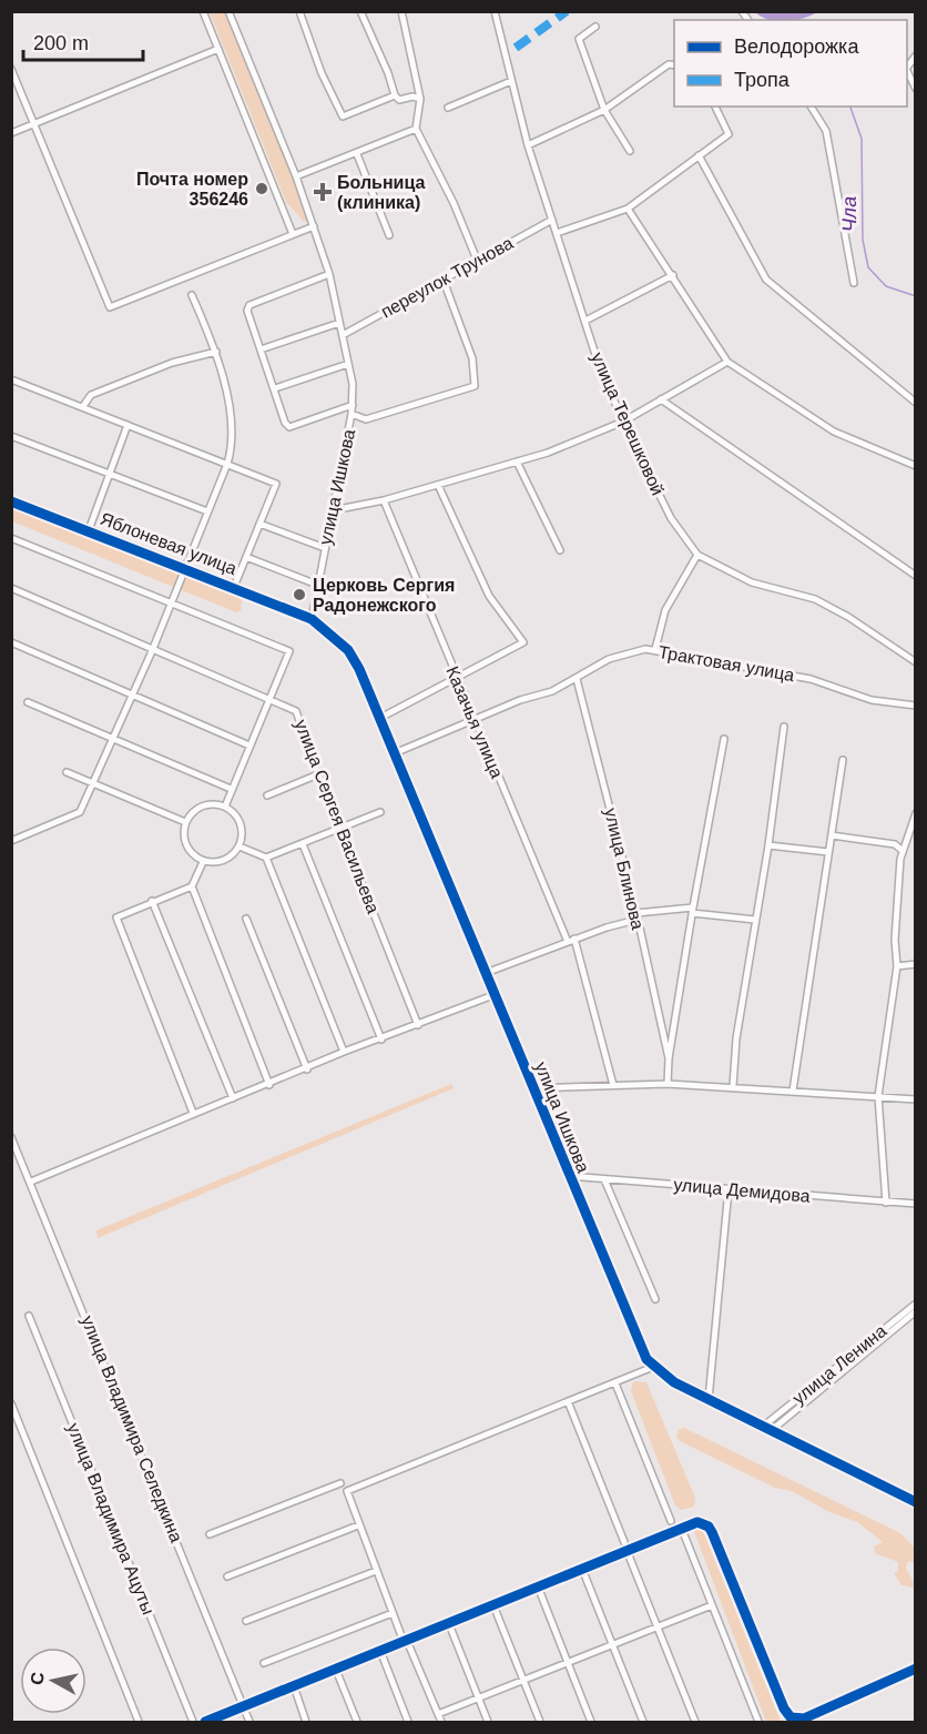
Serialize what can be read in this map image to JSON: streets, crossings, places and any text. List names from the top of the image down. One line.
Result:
{"streets":{"street":["переулок Трунова","улица Терешковой","улица Ишкова","Яблоневая улица","Трактовая улица","Казачья улица","улица Сергея Васильева","улица Блинова","улица Демидова","улица Ленина","улица Владимира Селедкина","улица Владимира Ацуты"]},"crossings":[["переулок Трунова","улица Терешковой"],["переулок Трунова","улица Ишкова"],["улица Ишкова","Яблоневая улица"],["улица Ишкова","Трактовая улица"],["улица Ишкова","улица Демидова"],["улица Ишкова","улица Ленина"],["Трактовая улица","Казачья улица"],["Трактовая улица","улица Блинова"]],"water":["Чла"],"places":{"other":["Почта номер 356246","Церковь Сергия Радонежского"],"health":["Больница (клиника)"]},"legend":["Велодорожка","Тропа"],"scale_bar":"200 m","north":"left"}
